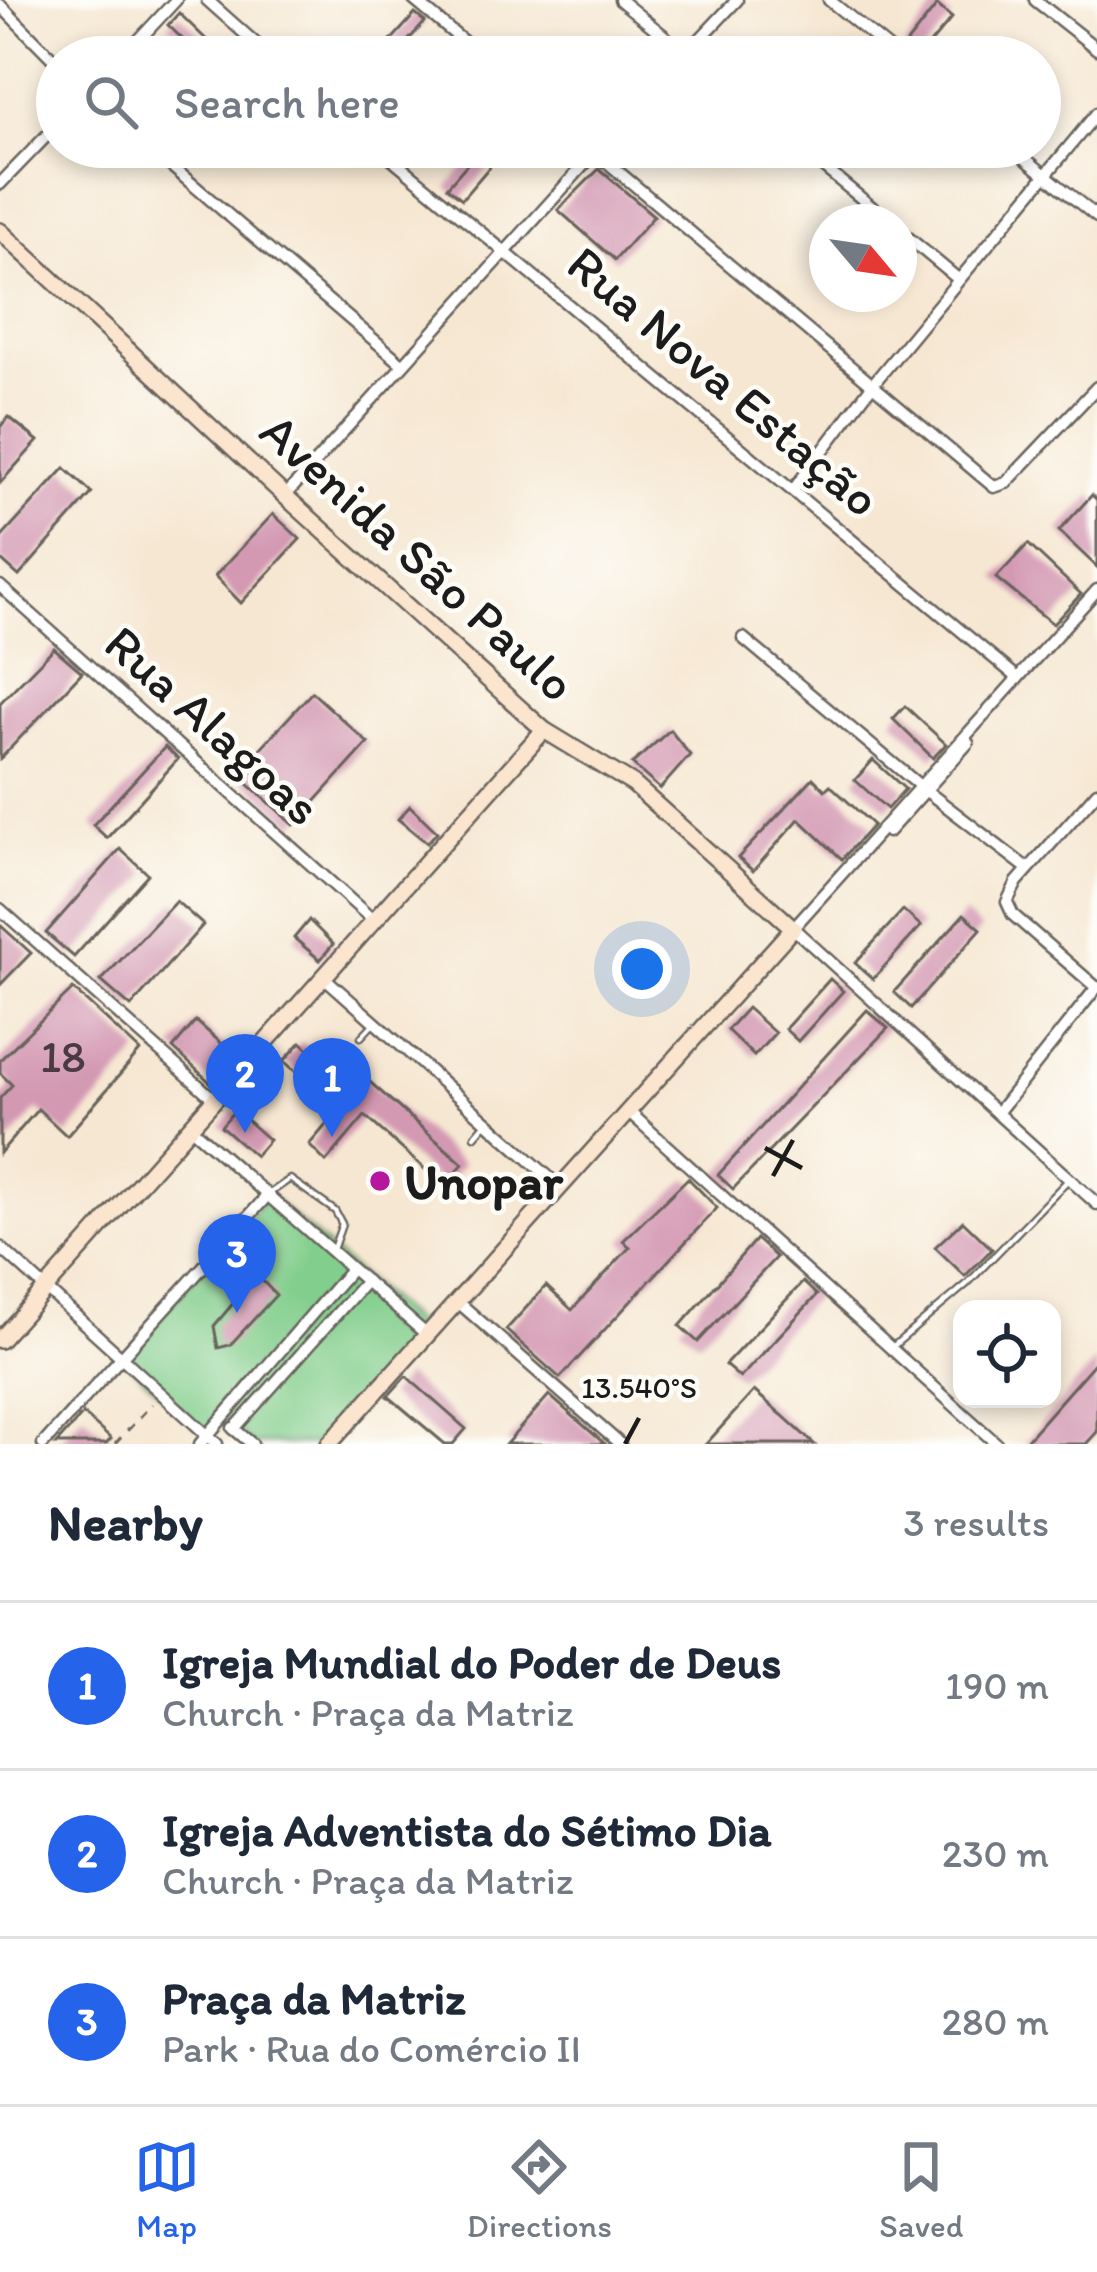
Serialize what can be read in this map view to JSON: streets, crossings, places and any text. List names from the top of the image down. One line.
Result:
{"streets":{"main road":["Avenida São Paulo"],"street":["Rua Nova Estação","Rua Alagoas"]},"places":["Unopar"],"house_numbers":["18"],"north":"bottom right","page":{"search":"Search here","pins":["2","1","3"],"heading":["Nearby","3 results"],"list":[{"mark":"1","name":"Igreja Mundial do Poder de Deus","note":"Church · Praça da Matriz","value":"190 m"},{"mark":"2","name":"Igreja Adventista do Sétimo Dia","note":"Church · Praça da Matriz","value":"230 m"},{"mark":"3","name":"Praça da Matriz","note":"Park · Rua do Comércio II","value":"280 m"}],"nav":["Map","Directions","Saved"]},"coordinates":["13.540°S"]}
